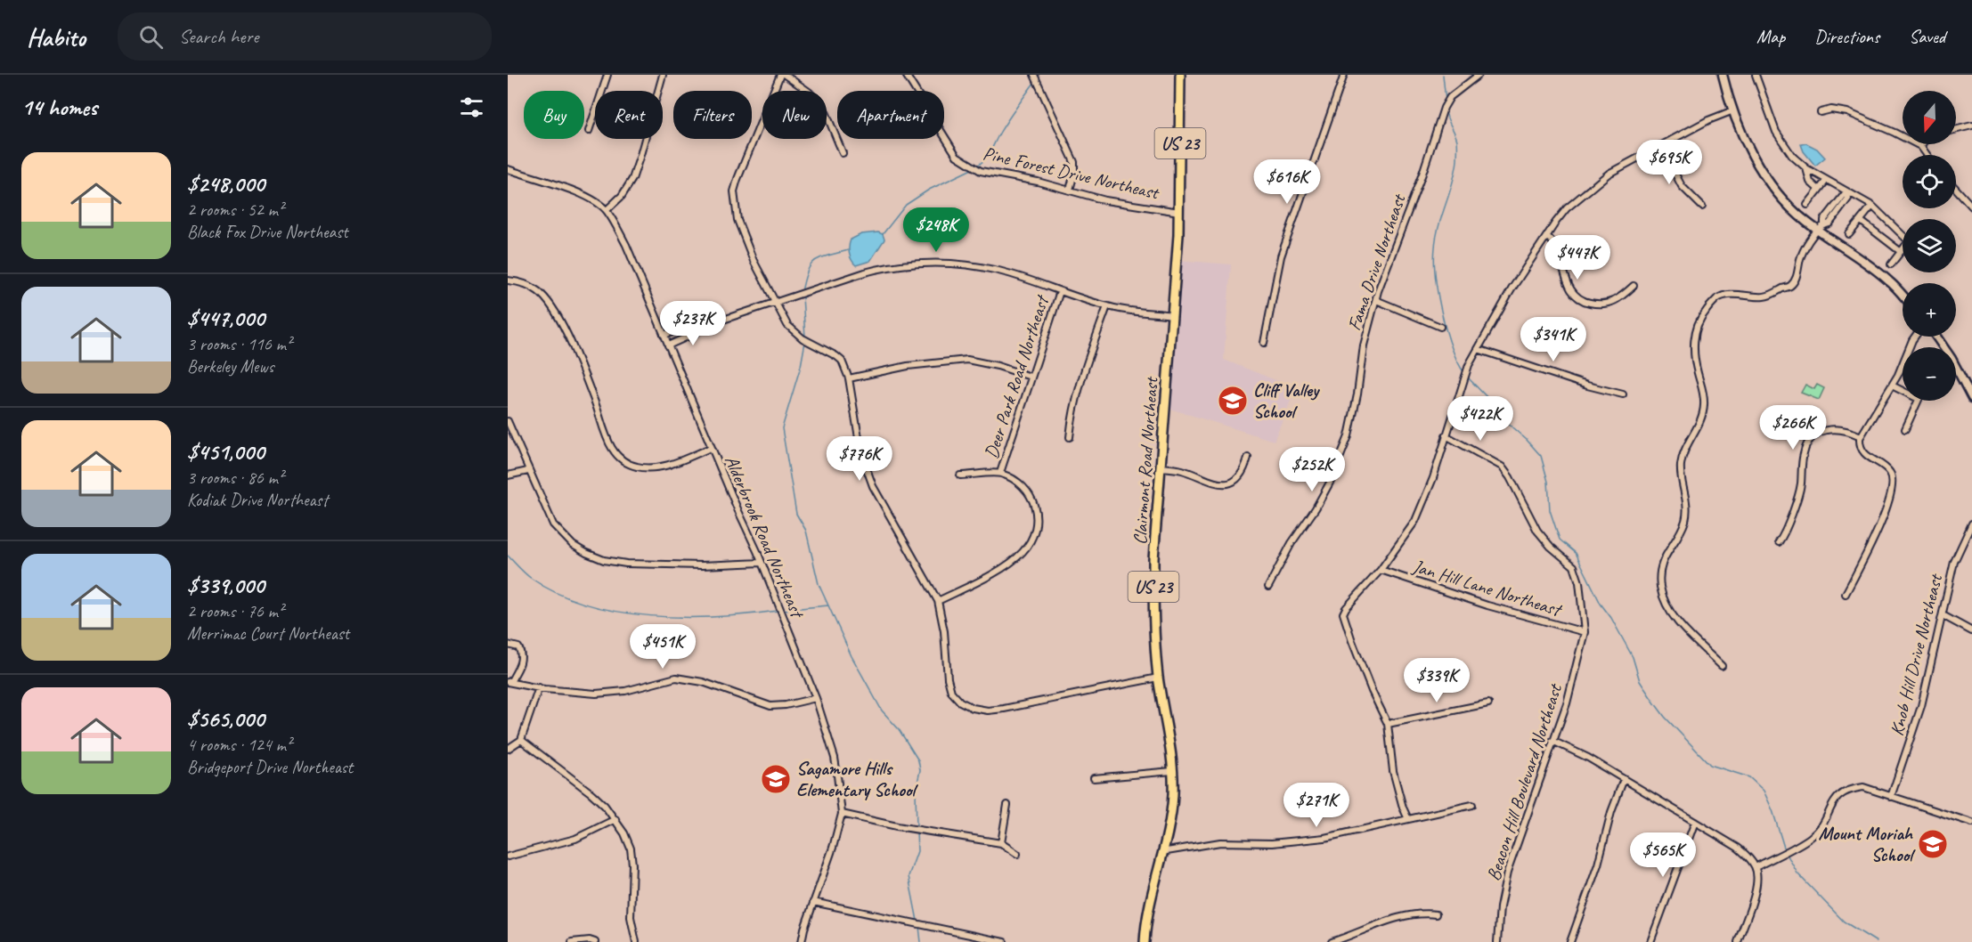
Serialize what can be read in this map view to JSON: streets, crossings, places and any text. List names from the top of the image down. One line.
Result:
{"streets":{"main road":["US 23","Clairmont Road Northeast"],"street":["Pine Forest Drive Northeast","Fama Drive Northeast","Deer Park Road Northeast","Alderbrook Road Northeast","Jan Hill Lane Northeast","Knob Hill Drive Northeast","Beacon Hill Boulevard Northeast"]},"crossings":[["Pine Forest Drive Northeast","Clairmont Road Northeast"],["Jan Hill Lane Northeast","Beacon Hill Boulevard Northeast"]],"places":{"school or university":["Cliff Valley School","Sagamore Hills Elementary School","Mount Moriah School"]},"north":"bottom","page":{"header":"Habito","search":"Search here","nav":["Map","Directions","Saved"],"heading":"14 homes","map_buttons":["+","−"],"chip":["Buy","Rent","Filters","New","Apartment"],"list":[{"name":"$248,000","note":"2 rooms · 52 m² · Black Fox Drive Northeast"},{"name":"$447,000","note":"3 rooms · 116 m² · Berkeley Mews"},{"name":"$451,000","note":"3 rooms · 86 m² · Kodiak Drive Northeast"},{"name":"$339,000","note":"2 rooms · 76 m² · Merrimac Court Northeast"},{"name":"$565,000","note":"4 rooms · 124 m² · Bridgeport Drive Northeast"}],"price":["$695K","$616K","$248K","$447K","$237K","$341K","$422K","$266K","$776K","$252K","$451K","$339K","$271K","$565K"]}}
